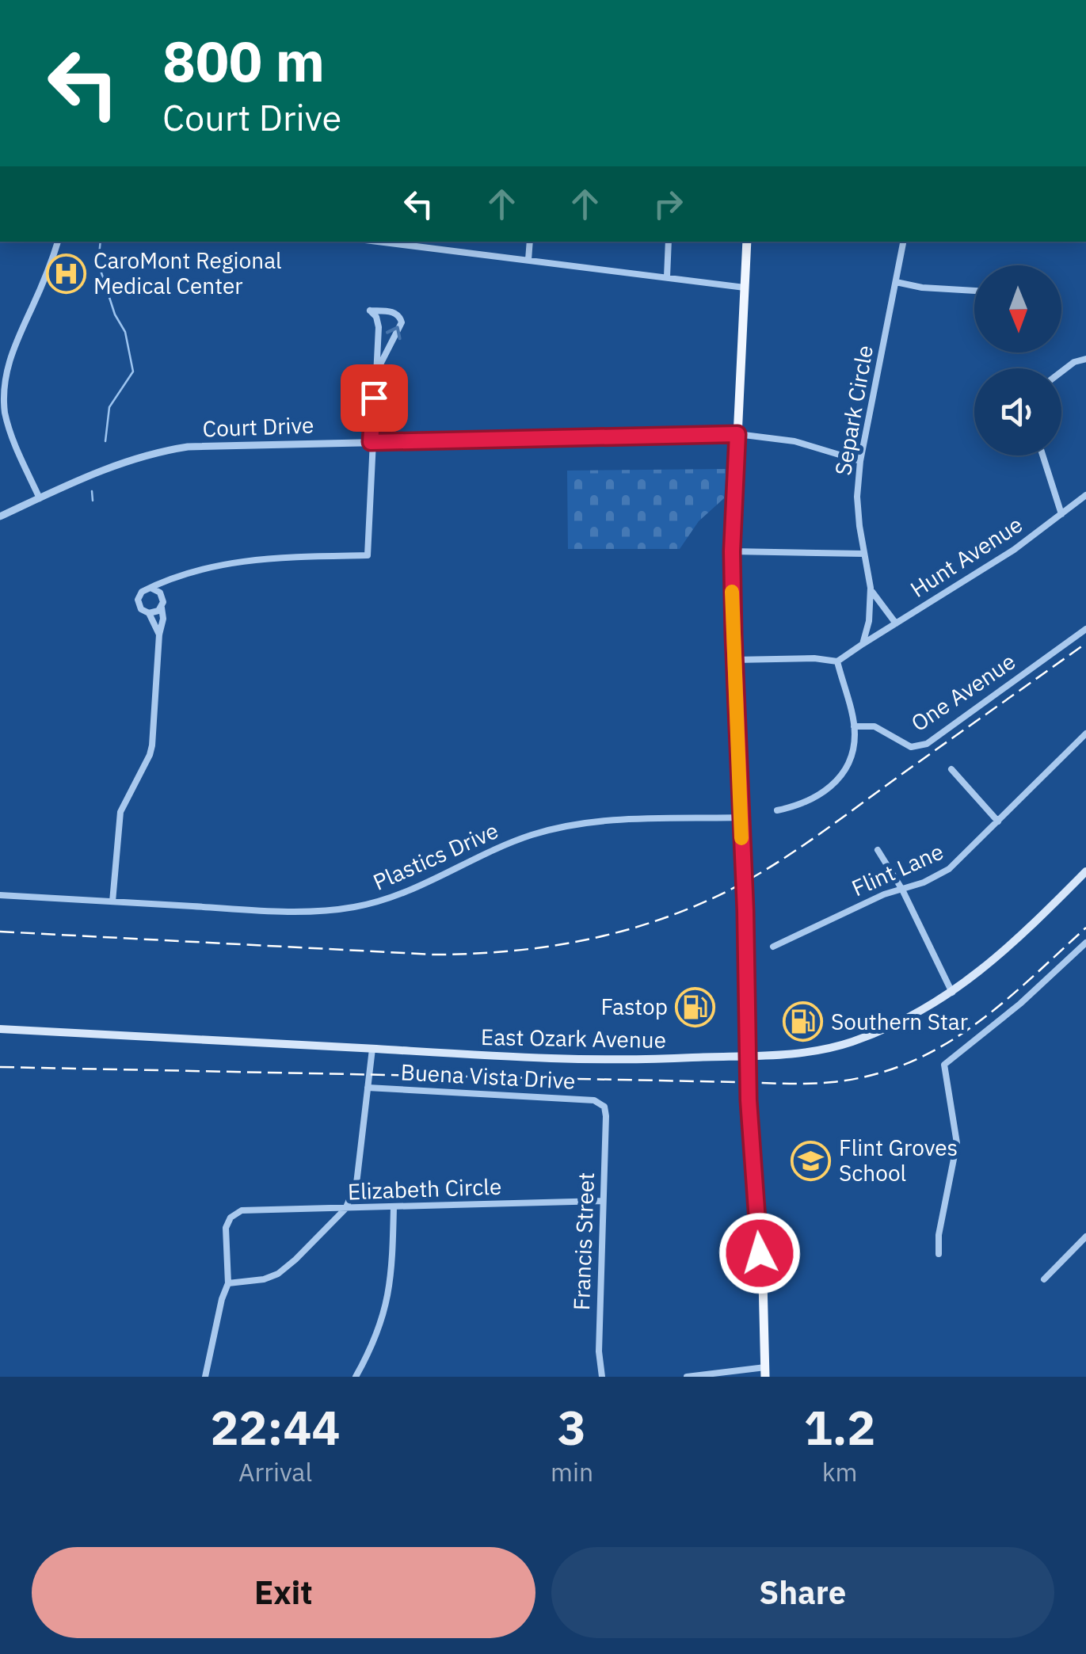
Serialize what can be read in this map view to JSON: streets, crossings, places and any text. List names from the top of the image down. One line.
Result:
{"streets":{"main road":["East Ozark Avenue"],"street":["Separk Circle","Court Drive","Hunt Avenue","One Avenue","Plastics Drive","Flint Lane","Buena Vista Drive","Elizabeth Circle","Francis Street"]},"crossings":[["Separk Circle","Court Drive"],["Separk Circle","Hunt Avenue"],["Buena Vista Drive","Francis Street"],["Elizabeth Circle","Francis Street"]],"places":{"hospital":["CaroMont Regional Medical Center"],"fuel station":["Fastop","Southern Star"],"school or university":["Flint Groves School"]},"north":"bottom","page":{"turn":["800 m","Court Drive"],"eta":["22:44","Arrival","3","min","1.2","km"],"buttons":["Exit","Share"]}}
